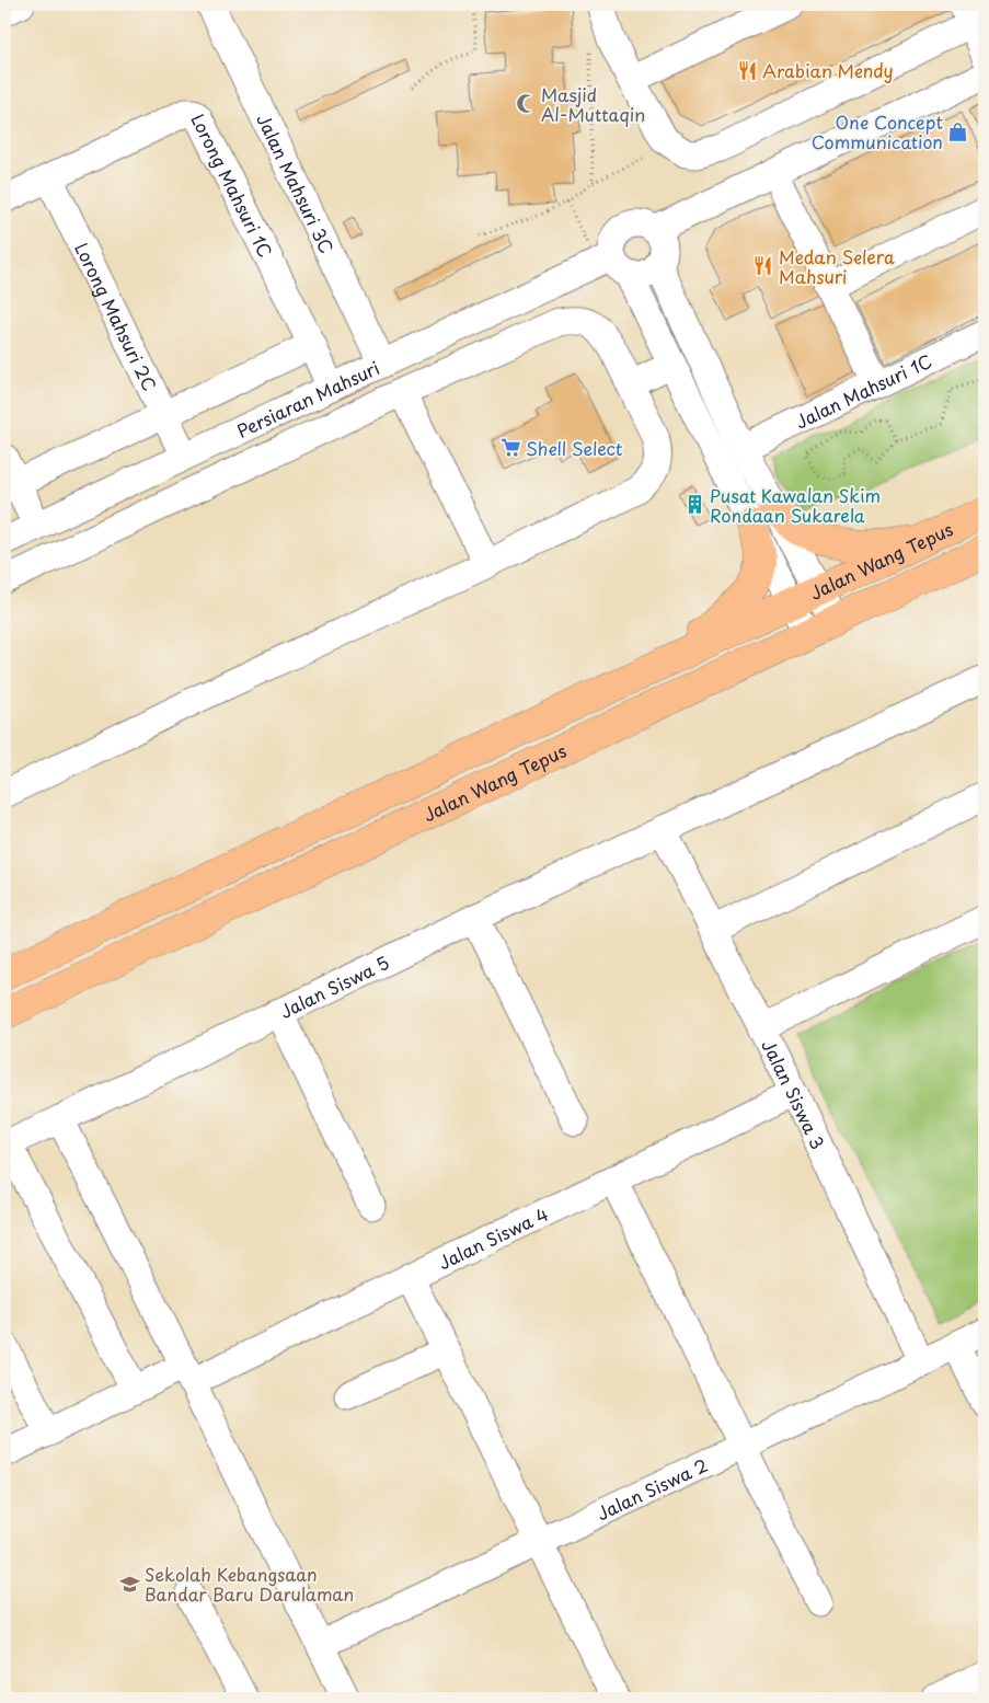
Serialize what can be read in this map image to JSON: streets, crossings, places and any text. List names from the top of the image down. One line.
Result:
{"streets":{"main road":["Jalan Wang Tepus"],"street":["Jalan Mahsuri 3C","Lorong Mahsuri 1C","Lorong Mahsuri 2C","Jalan Mahsuri 1C","Persiaran Mahsuri","Jalan Siswa 5","Jalan Siswa 3","Jalan Siswa 4","Jalan Siswa 2"]},"crossings":[["Jalan Mahsuri 3C","Persiaran Mahsuri"],["Lorong Mahsuri 1C","Lorong Mahsuri 2C"],["Lorong Mahsuri 1C","Persiaran Mahsuri"],["Lorong Mahsuri 2C","Persiaran Mahsuri"],["Jalan Siswa 5","Jalan Siswa 3"],["Jalan Siswa 3","Jalan Siswa 4"],["Jalan Siswa 3","Jalan Siswa 2"]],"places":{"restaurant":["Arabian Mendy","Medan Selera Mahsuri"],"mosque":["Masjid Al-Muttaqin"],"shop":["One Concept Communication"],"supermarket":["Shell Select"],"building":["Pusat Kawalan Skim Rondaan Sukarela"],"school or university":["Sekolah Kebangsaan Bandar Baru Darulaman"]}}
